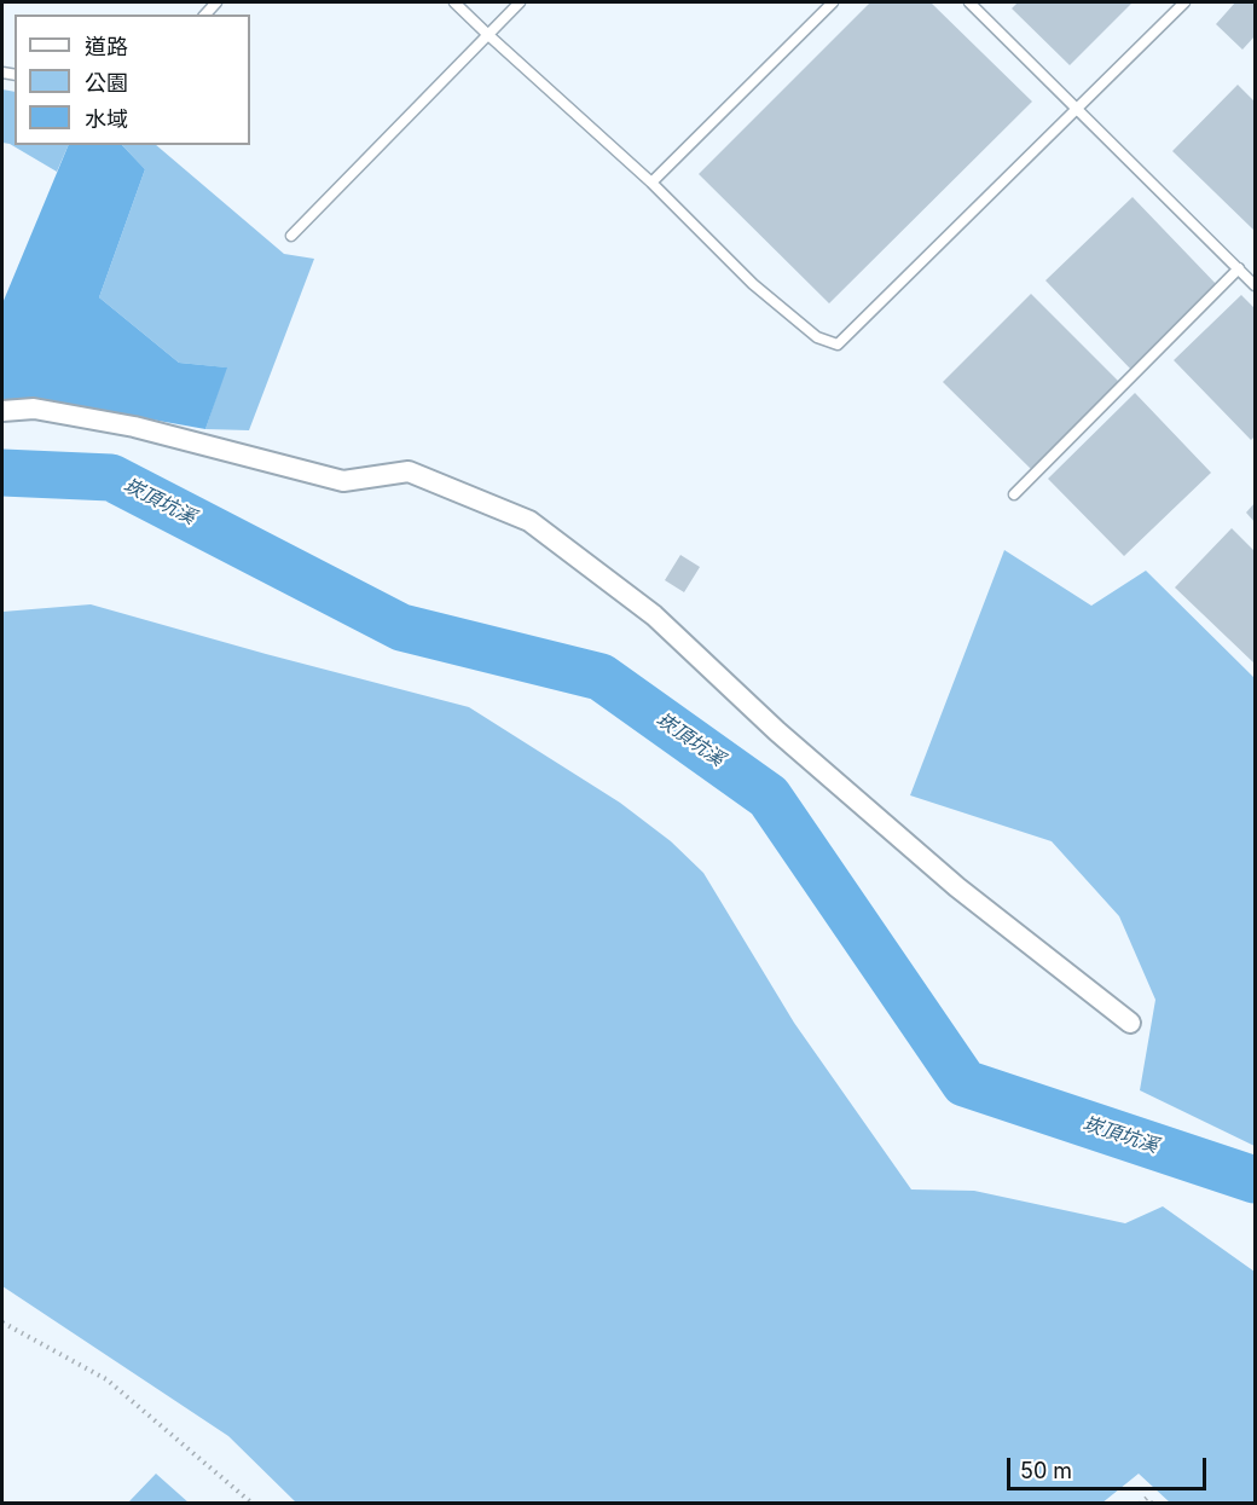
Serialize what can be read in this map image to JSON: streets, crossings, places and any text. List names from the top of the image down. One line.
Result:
{"water":["崁頂坑溪"],"legend":["道路","公園","水域"],"scale_bar":"50 m"}
